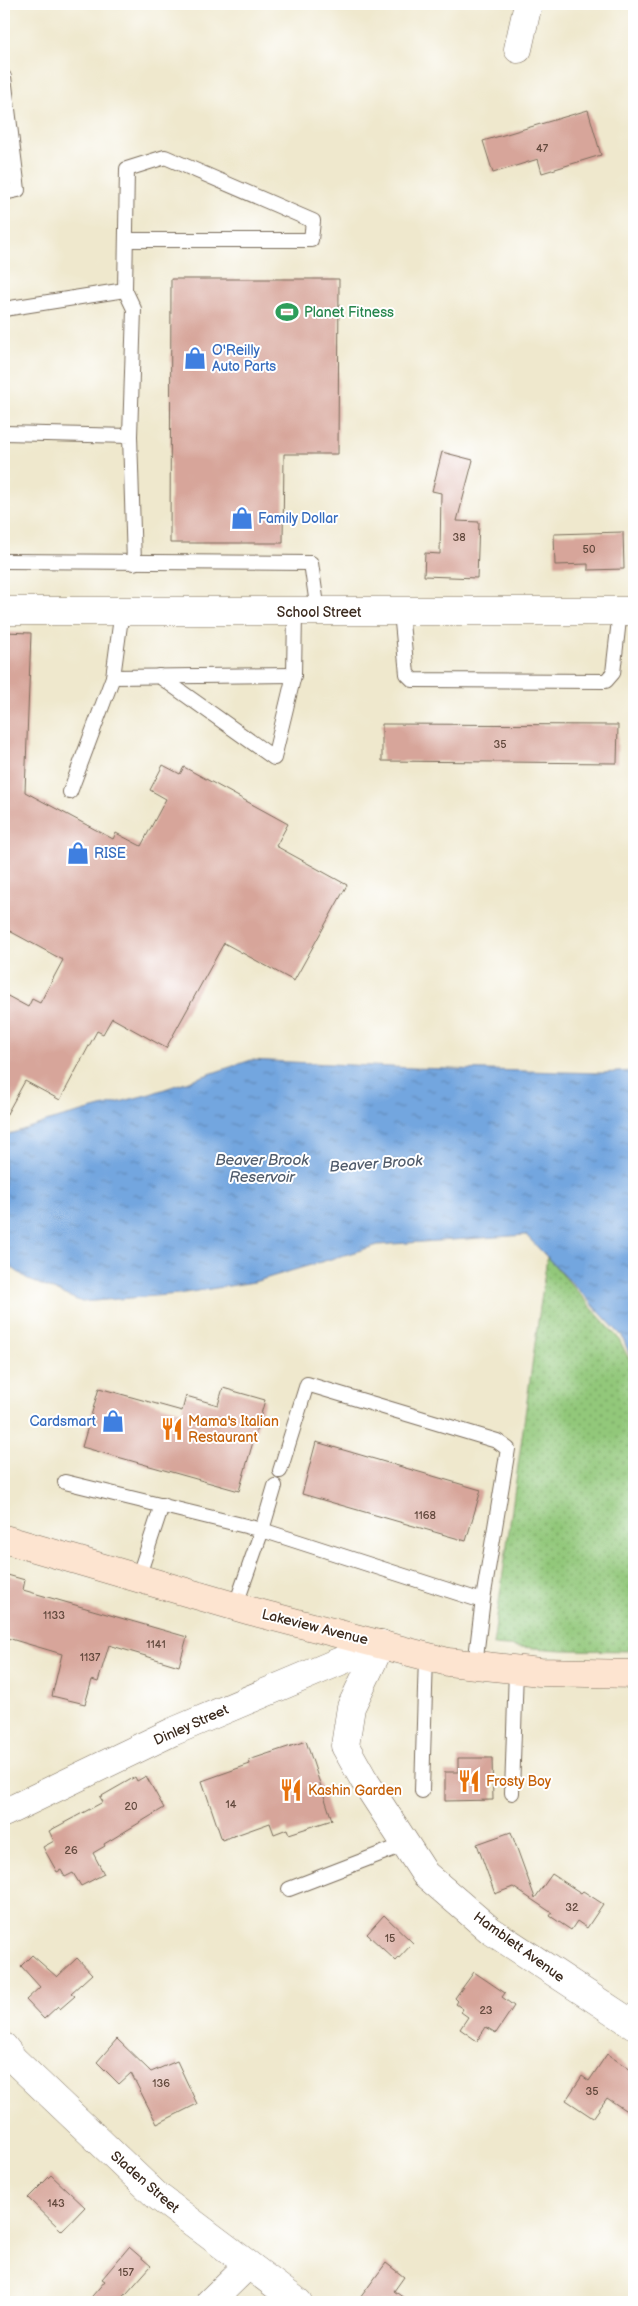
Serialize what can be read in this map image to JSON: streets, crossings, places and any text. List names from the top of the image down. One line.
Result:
{"streets":{"main road":["Lakeview Avenue"],"street":["School Street","Dinley Street","Hamblett Avenue","Sladen Street"]},"crossings":[["Lakeview Avenue","Dinley Street"],["Lakeview Avenue","Hamblett Avenue"],["Dinley Street","Hamblett Avenue"]],"water":["Beaver Brook Reservoir","Beaver Brook"],"places":{"sports":["Planet Fitness"],"shop":["O'Reilly Auto Parts","Family Dollar","RISE","Cardsmart"],"restaurant":["Mama's Italian Restaurant","Frosty Boy","Kashin Garden"]},"house_numbers":["47","38","50","35","1168","1133","1141","1137","14","20","26","32","15","23","136","35","143","157"]}
